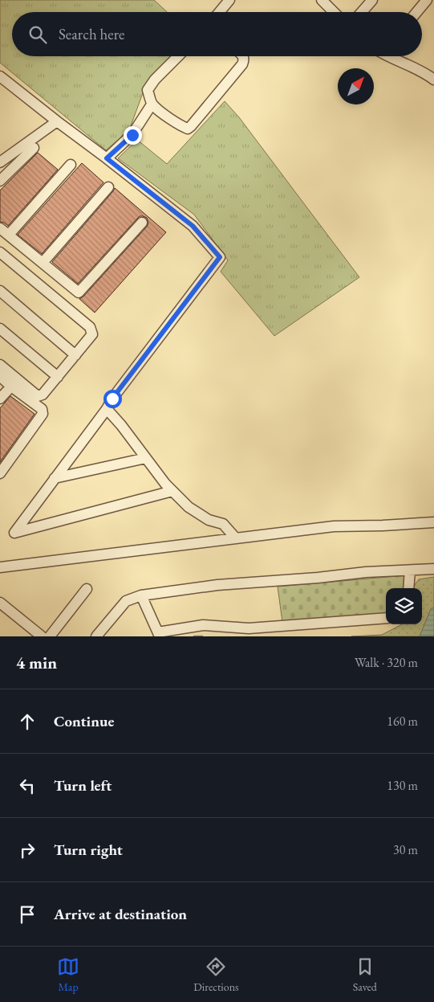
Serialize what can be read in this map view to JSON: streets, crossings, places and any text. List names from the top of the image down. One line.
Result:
{"north":"top right","page":{"search":"Search here","heading":["4 min","Walk · 320 m"],"list":[["Continue","160 m"],["Turn left","130 m"],["Turn right","30 m"],"Arrive at destination"],"nav":["Map","Directions","Saved"]}}
